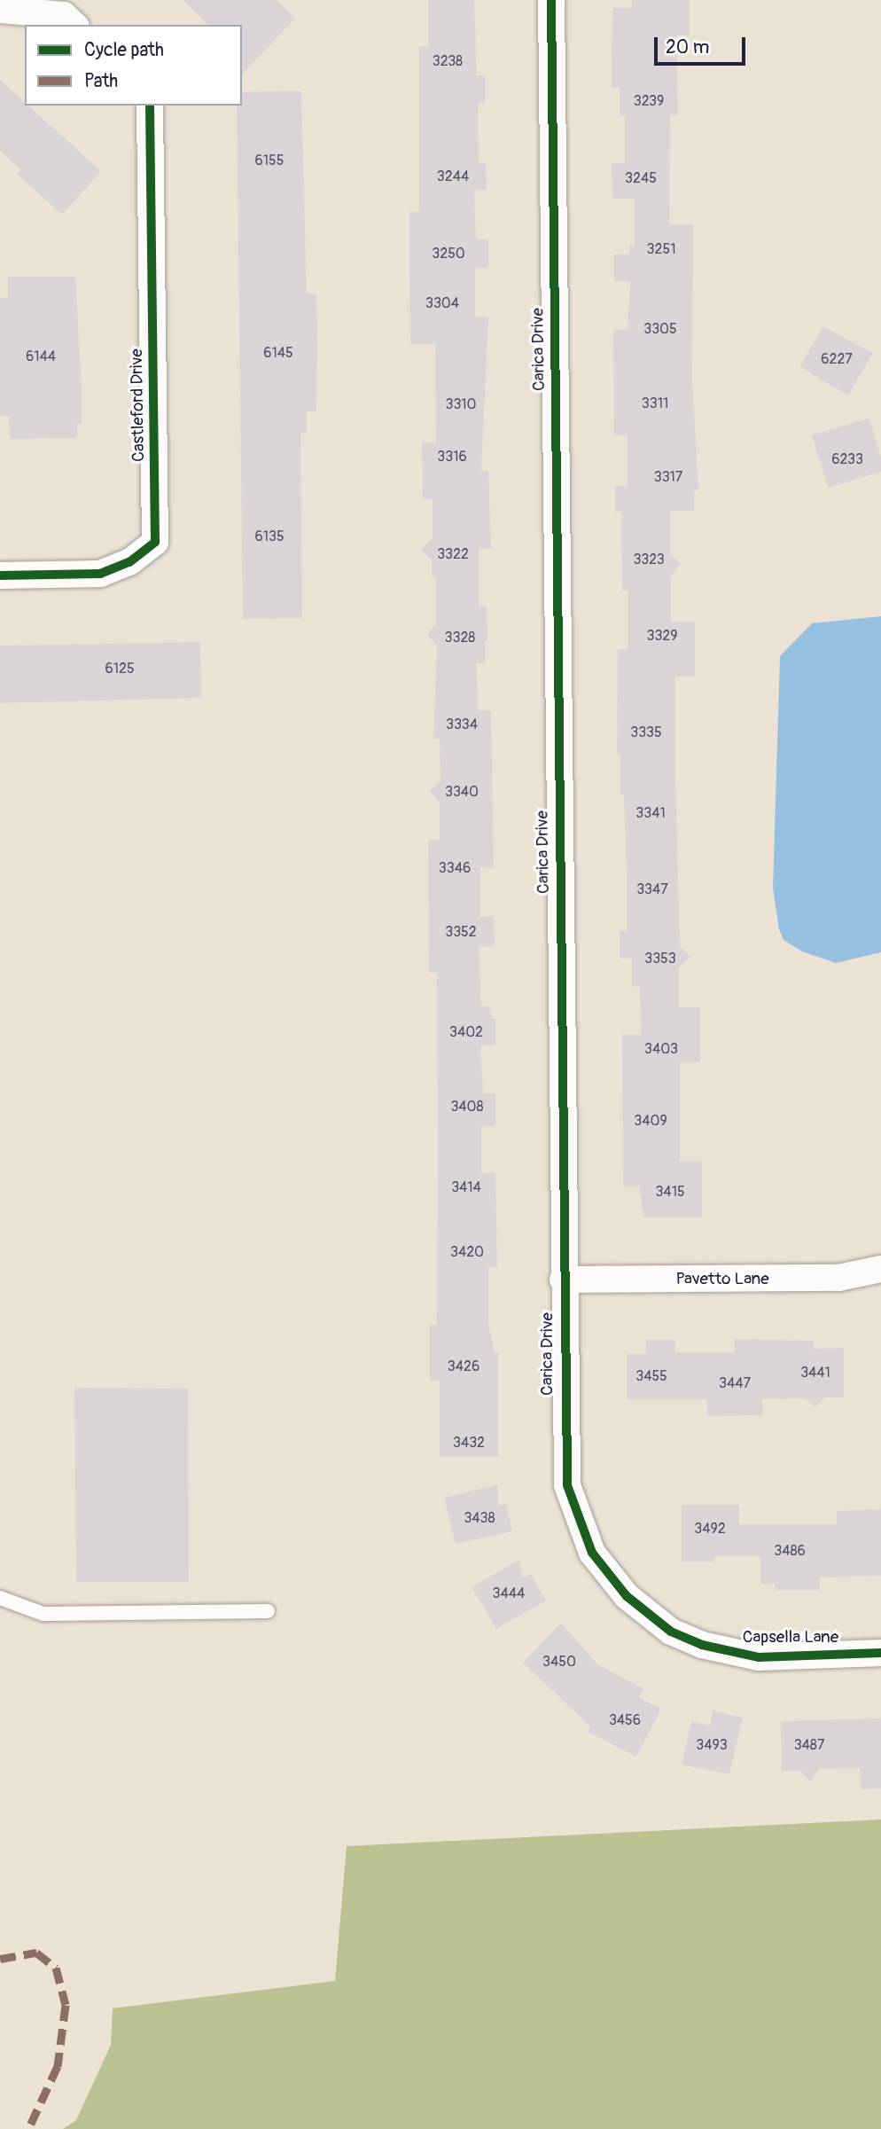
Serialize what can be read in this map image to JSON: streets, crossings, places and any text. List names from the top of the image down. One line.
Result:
{"streets":{"street":["Carica Drive","Castleford Drive","Pavetto Lane","Capsella Lane"]},"crossings":[["Carica Drive","Pavetto Lane"],["Carica Drive","Capsella Lane"]],"house_numbers":["3238","3239","6155","3244","3245","3251","3250","3304","3305","6145","6144","6227","3311","3310","3316","6233","3317","6135","3322","3323","3329","3328","6125","3334","3335","3340","3341","3346","3347","3352","3353","3402","3403","3408","3409","3414","3415","3420","3426","3441","3455","3447","3432","3438","3492","3486","3444","3450","3456","3493","3487"],"legend":["Cycle path","Path"],"scale_bar":"20 m"}
